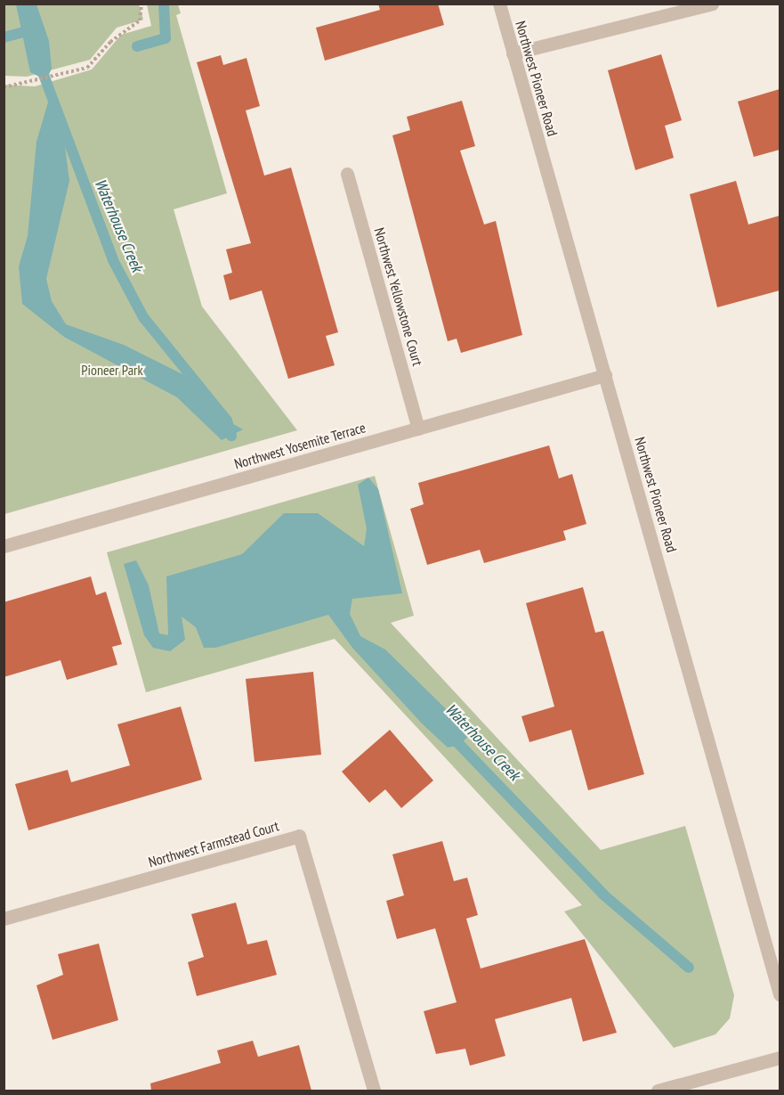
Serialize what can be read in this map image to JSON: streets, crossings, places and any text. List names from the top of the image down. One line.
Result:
{"streets":{"street":["Northwest Pioneer Road","Northwest Yellowstone Court","Northwest Yosemite Terrace","Northwest Farmstead Court"]},"crossings":[["Northwest Pioneer Road","Northwest Yosemite Terrace"],["Northwest Yellowstone Court","Northwest Yosemite Terrace"]],"water":["Waterhouse Creek"],"parks":["Pioneer Park"]}
